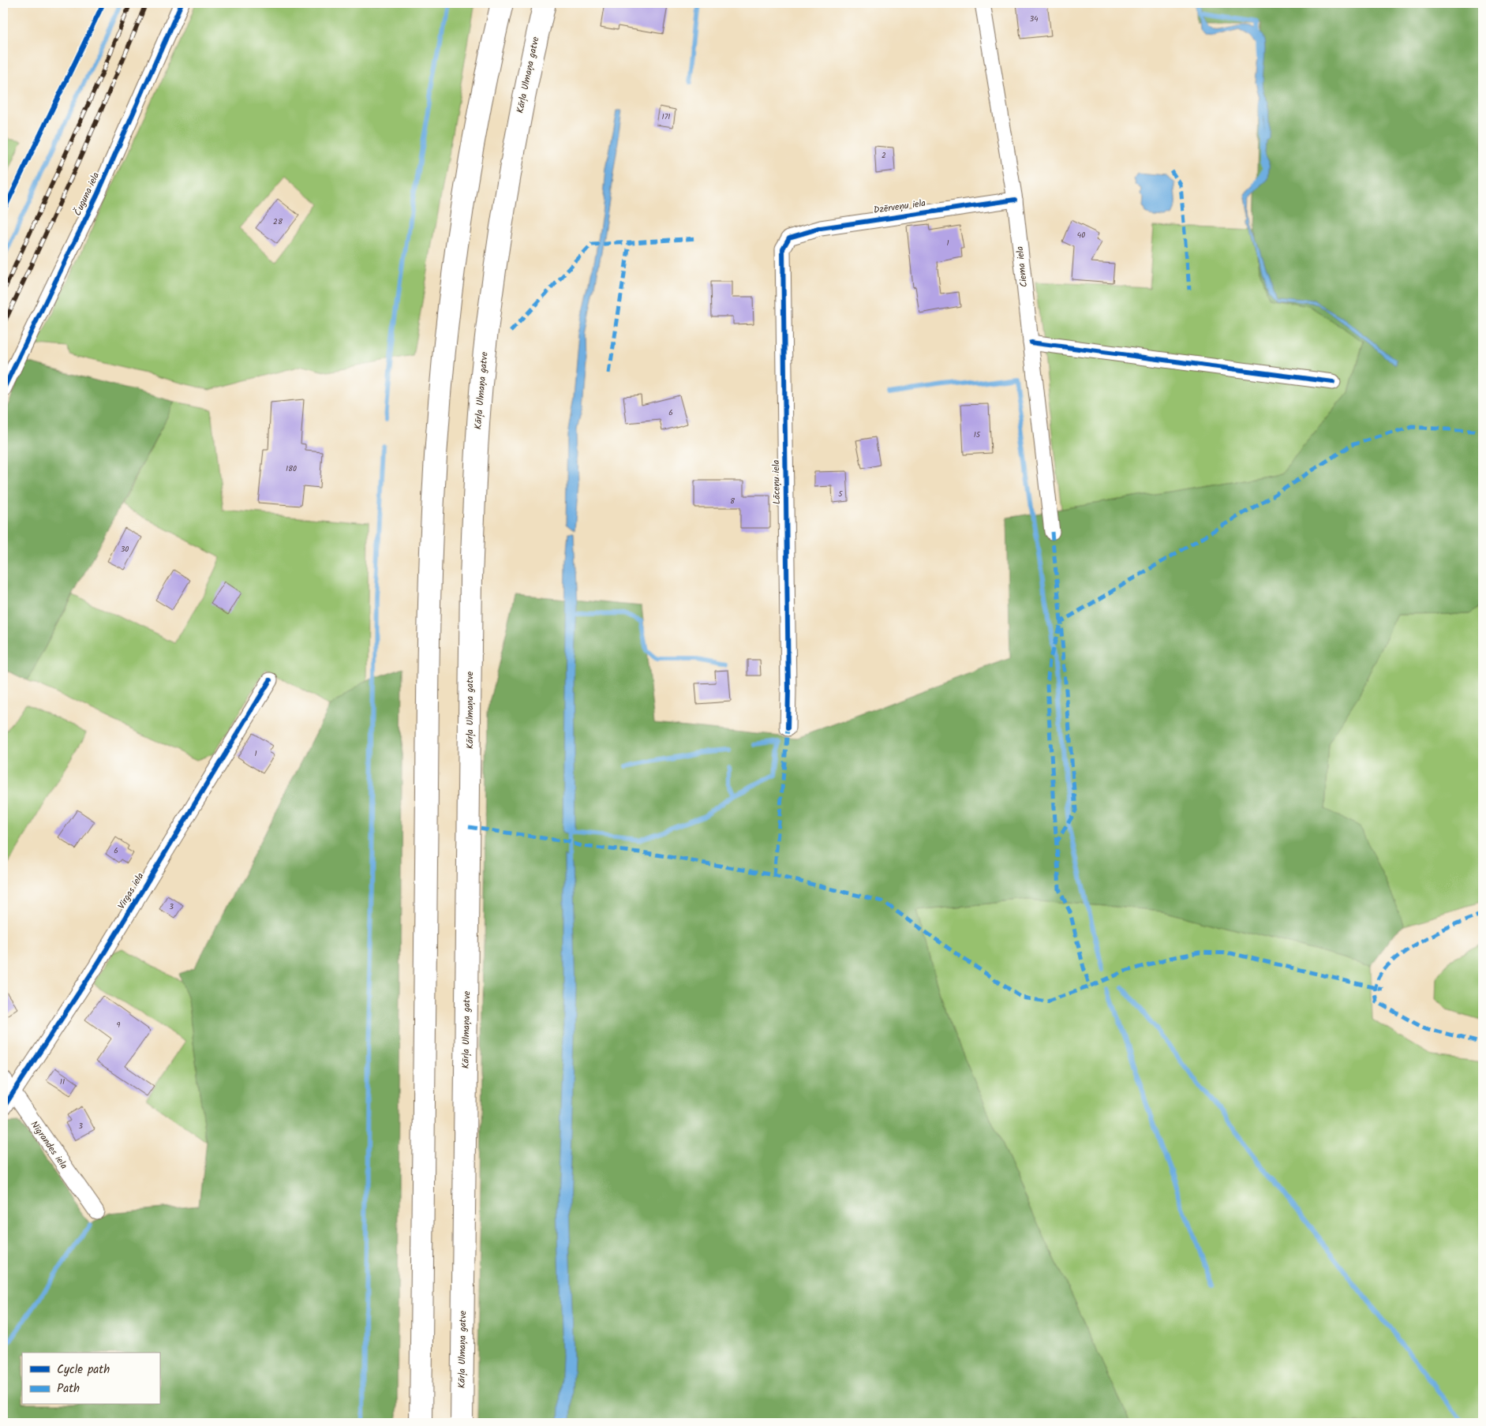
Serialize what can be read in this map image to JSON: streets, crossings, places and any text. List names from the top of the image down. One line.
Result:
{"streets":{"highway":["Kārļa Ulmaņa gatve"],"street":["Čuguna iela","Dzērveņu iela","Ciema iela","Lāceņu iela","Virgas iela","Nīgrandes iela"]},"crossings":[["Dzērveņu iela","Ciema iela"],["Dzērveņu iela","Lāceņu iela"],["Virgas iela","Nīgrandes iela"]],"house_numbers":["34","171","2","28","40","1","6","15","180","5","8","30","1","6","3","9","11","3"],"legend":["Cycle path","Path"]}
